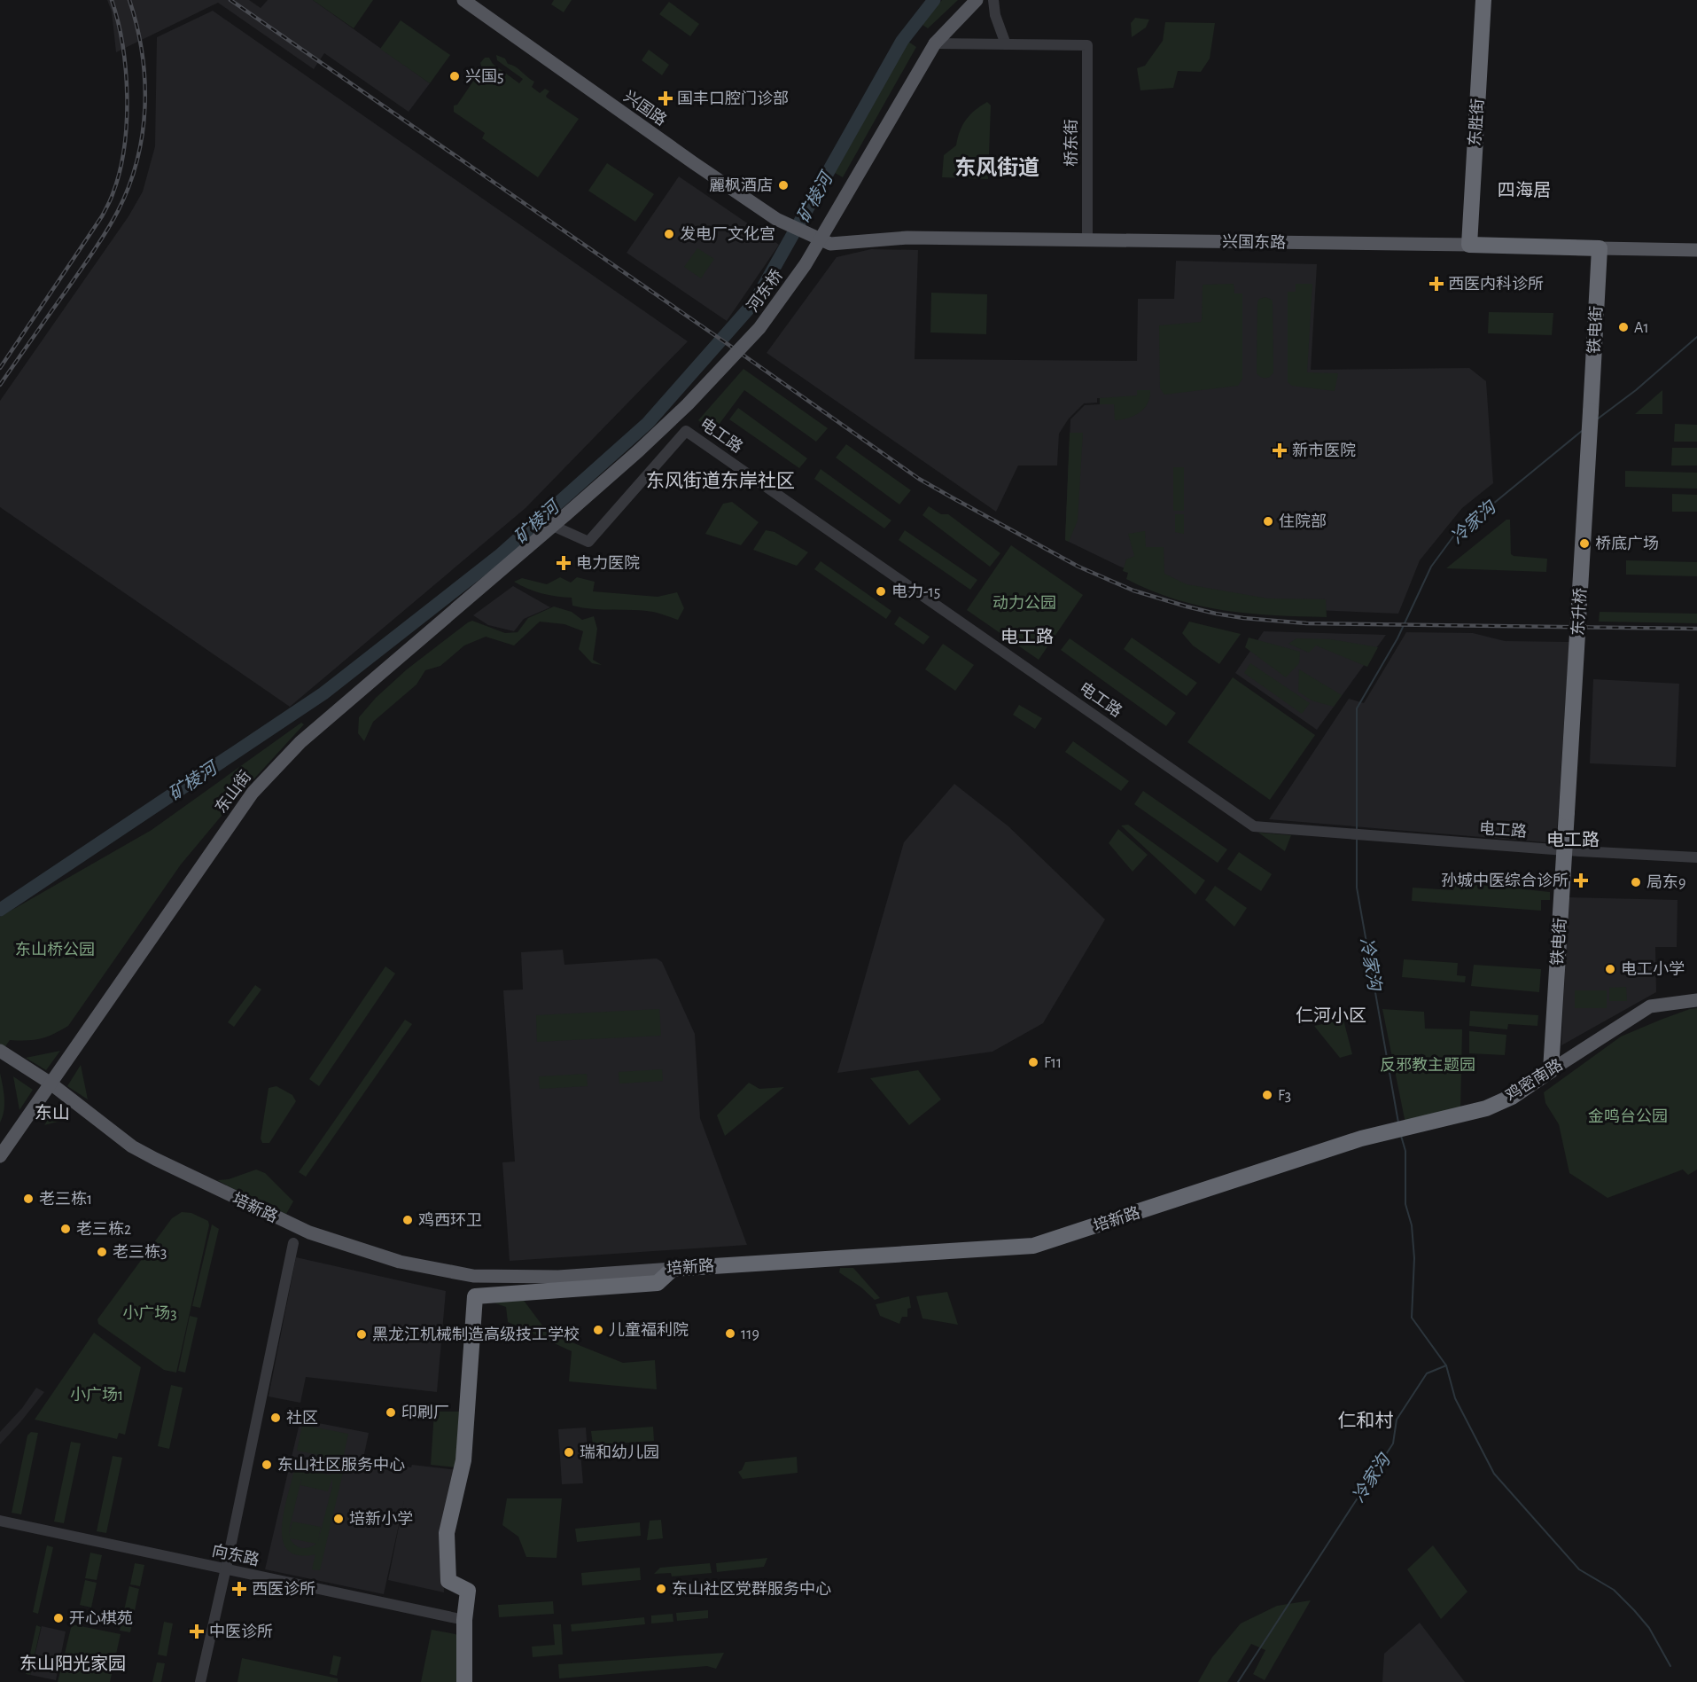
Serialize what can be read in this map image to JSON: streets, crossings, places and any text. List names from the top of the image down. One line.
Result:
{"streets":{"highway":["东胜街","兴国东路","铁电街","东升桥","鸡密南路","培新路"],"main road":["兴国路","河东桥","东山街"],"street":["桥东街","电工路","向东路"]},"crossings":[["兴国路","兴国东路"],["东胜街","兴国东路"],["桥东街","兴国东路"],["兴国东路","铁电街"],["河东桥","东山街"],["铁电街","电工路"],["铁电街","东升桥"],["铁电街","鸡密南路"],["电工路","东山街"],["东山街","培新路"],["鸡密南路","培新路"]],"districts":["东风街道","四海居","东风街道东岸社区","电工路","电工路","仁河小区","东山","仁和村","东山阳光家园"],"water":["矿棱河","冷家沟"],"parks":["动力公园","东山桥公园","反邪教主题园","金鸣台公园","小广场3","小广场1"],"places":{"other":["兴国5","麗枫酒店","发电厂文化宫","A1","住院部","桥底广场","电力-15","局东9","电工小学","F11","F3","老三栋1","鸡西环卫","老三栋2","老三栋3","儿童福利院","119","黑龙江机械制造高级技工学校","印刷厂","社区","瑞和幼儿园","东山社区服务中心","培新小学","东山社区党群服务中心","开心棋苑"],"health":["国丰口腔门诊部","西医内科诊所","新市医院","电力医院","孙城中医综合诊所","西医诊所","中医诊所"]}}
